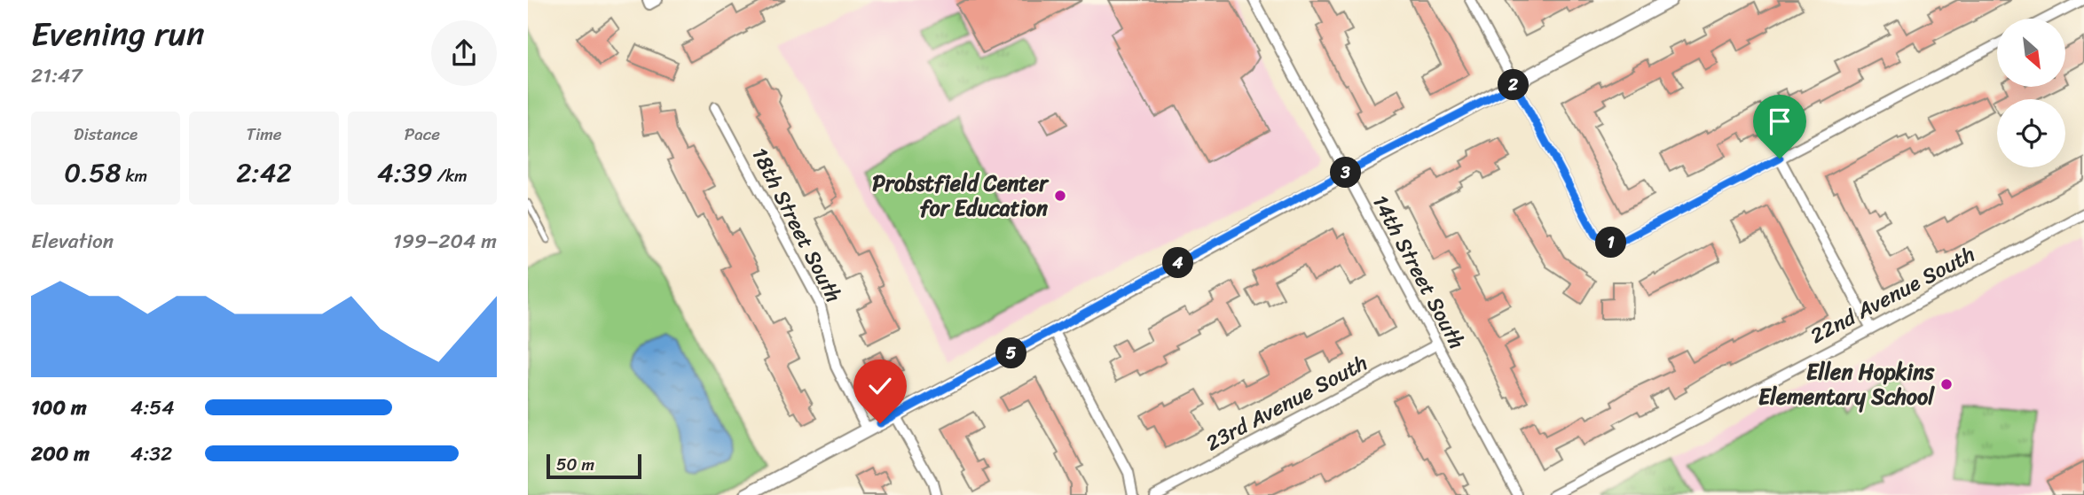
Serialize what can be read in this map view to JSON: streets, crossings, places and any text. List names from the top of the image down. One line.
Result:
{"streets":{"street":["18th Street South","14th Street South","22nd Avenue South","23rd Avenue South"]},"crossings":[["14th Street South","23rd Avenue South"]],"places":["Probstfield Center for Education","Ellen Hopkins Elementary School"],"scale_bar":"50 m","north":"bottom right","page":{"heading":["Evening run","21:47"],"pins":["2","3","1","4","5"],"stats":[["Distance","0.58 km"],["Time","2:42"],["Pace","4:39 /km"]],"chart":["Elevation","199–204 m"],"list":[{"name":"100 m","note":"4:54"},{"name":"200 m","note":"4:32"}],"scale":"50 m"}}
